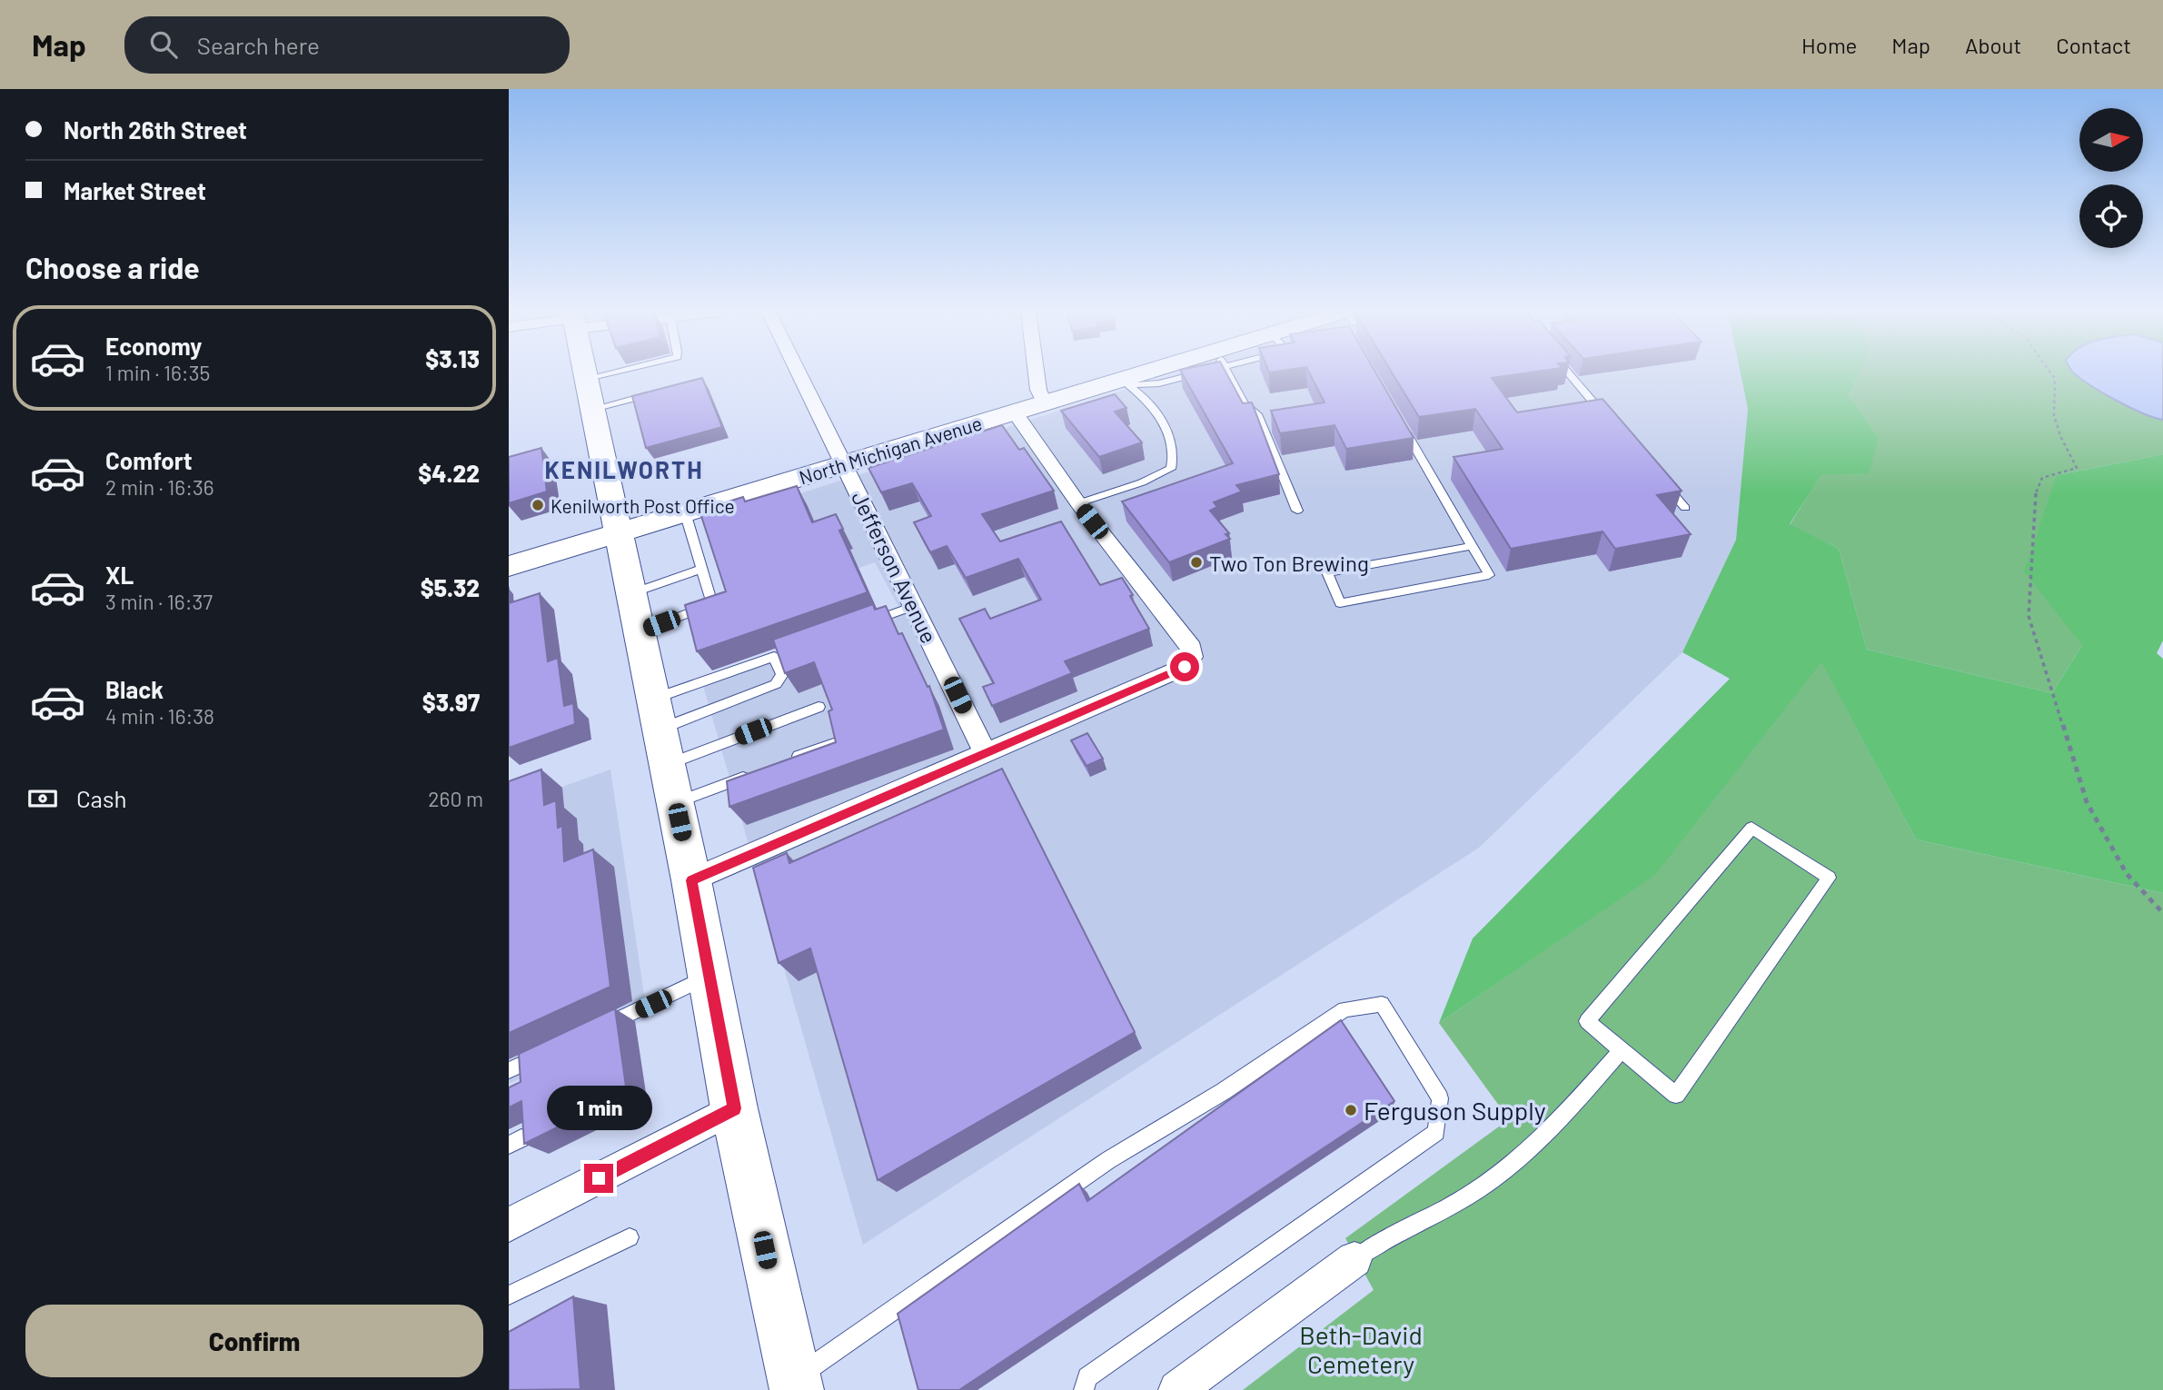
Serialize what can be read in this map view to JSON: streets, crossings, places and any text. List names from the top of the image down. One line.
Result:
{"streets":{"main road":["North Michigan Avenue"],"street":["Jefferson Avenue"]},"crossings":[["North Michigan Avenue","Jefferson Avenue"]],"districts":["KENILWORTH"],"parks":["Beth-David Cemetery"],"places":["Kenilworth Post Office","Two Ton Brewing","Ferguson Supply"],"north":"right","page":{"header":"Map","search":"Search here","nav":["Home","Map","About","Contact"],"banner":["North 26th Street","Market Street"],"heading":"Choose a ride","list":[{"name":"Economy","note":"1 min · 16:35","value":"$3.13"},{"name":"Comfort","note":"2 min · 16:36","value":"$4.22"},{"name":"XL","note":"3 min · 16:37","value":"$5.32"},{"name":"Black","note":"4 min · 16:38","value":"$3.97"}],"pay":["Cash","260 m"],"bubble":"1 min","buttons":"Confirm"}}
